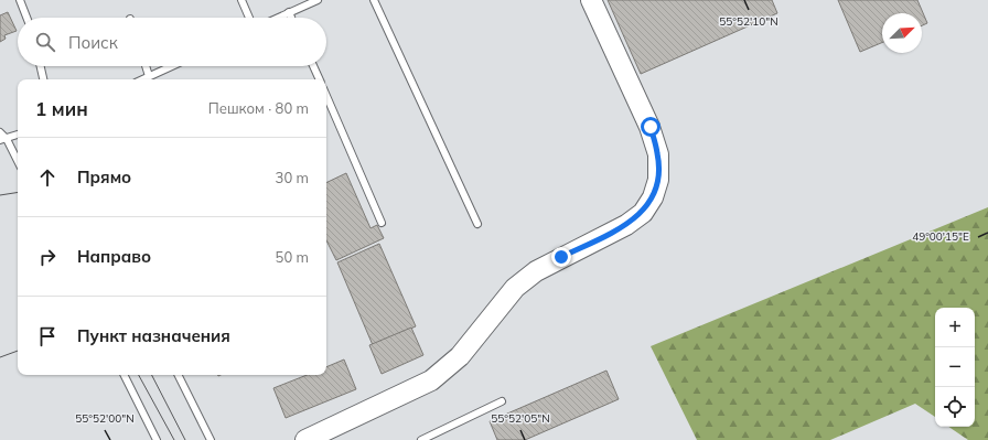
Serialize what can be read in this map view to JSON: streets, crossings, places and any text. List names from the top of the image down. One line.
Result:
{"north":"top right","page":{"search":"Поиск","heading":["1 мин","Пешком · 80 m"],"list":[["Прямо","30 m"],["Направо","50 m"],"Пункт назначения"],"map_buttons":["+","−"]},"coordinates":["55°52'10\"N","49°00'15\"E","55°52'00\"N","55°52'05\"N"]}
